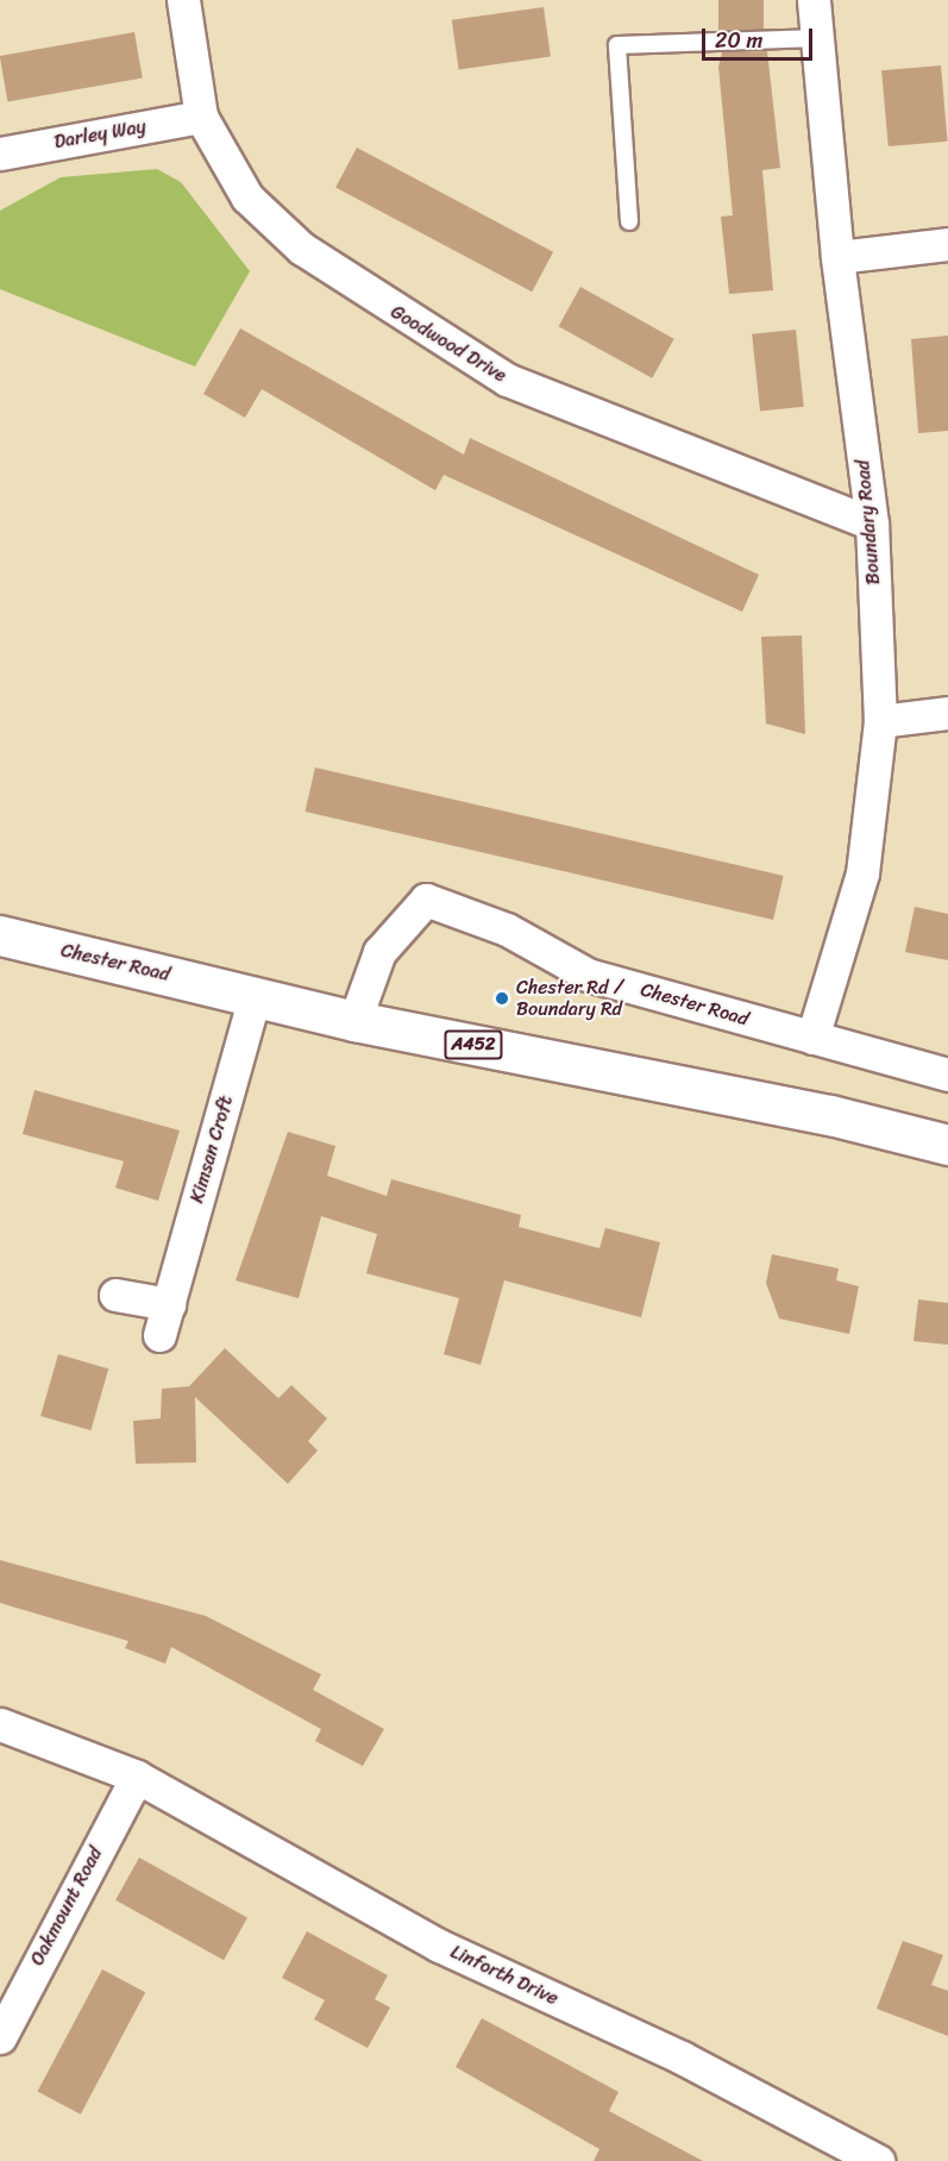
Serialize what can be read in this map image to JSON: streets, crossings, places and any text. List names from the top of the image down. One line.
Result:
{"streets":{"highway":["Chester Road","A452"],"street":["Darley Way","Goodwood Drive","Boundary Road","Kimsan Croft","Oakmount Road","Linforth Drive"]},"crossings":[["Darley Way","Goodwood Drive"],["Goodwood Drive","Boundary Road"],["Boundary Road","Chester Road"],["Chester Road","Kimsan Croft"],["Oakmount Road","Linforth Drive"]],"places":["Chester Rd / Boundary Rd"],"scale_bar":"20 m"}
